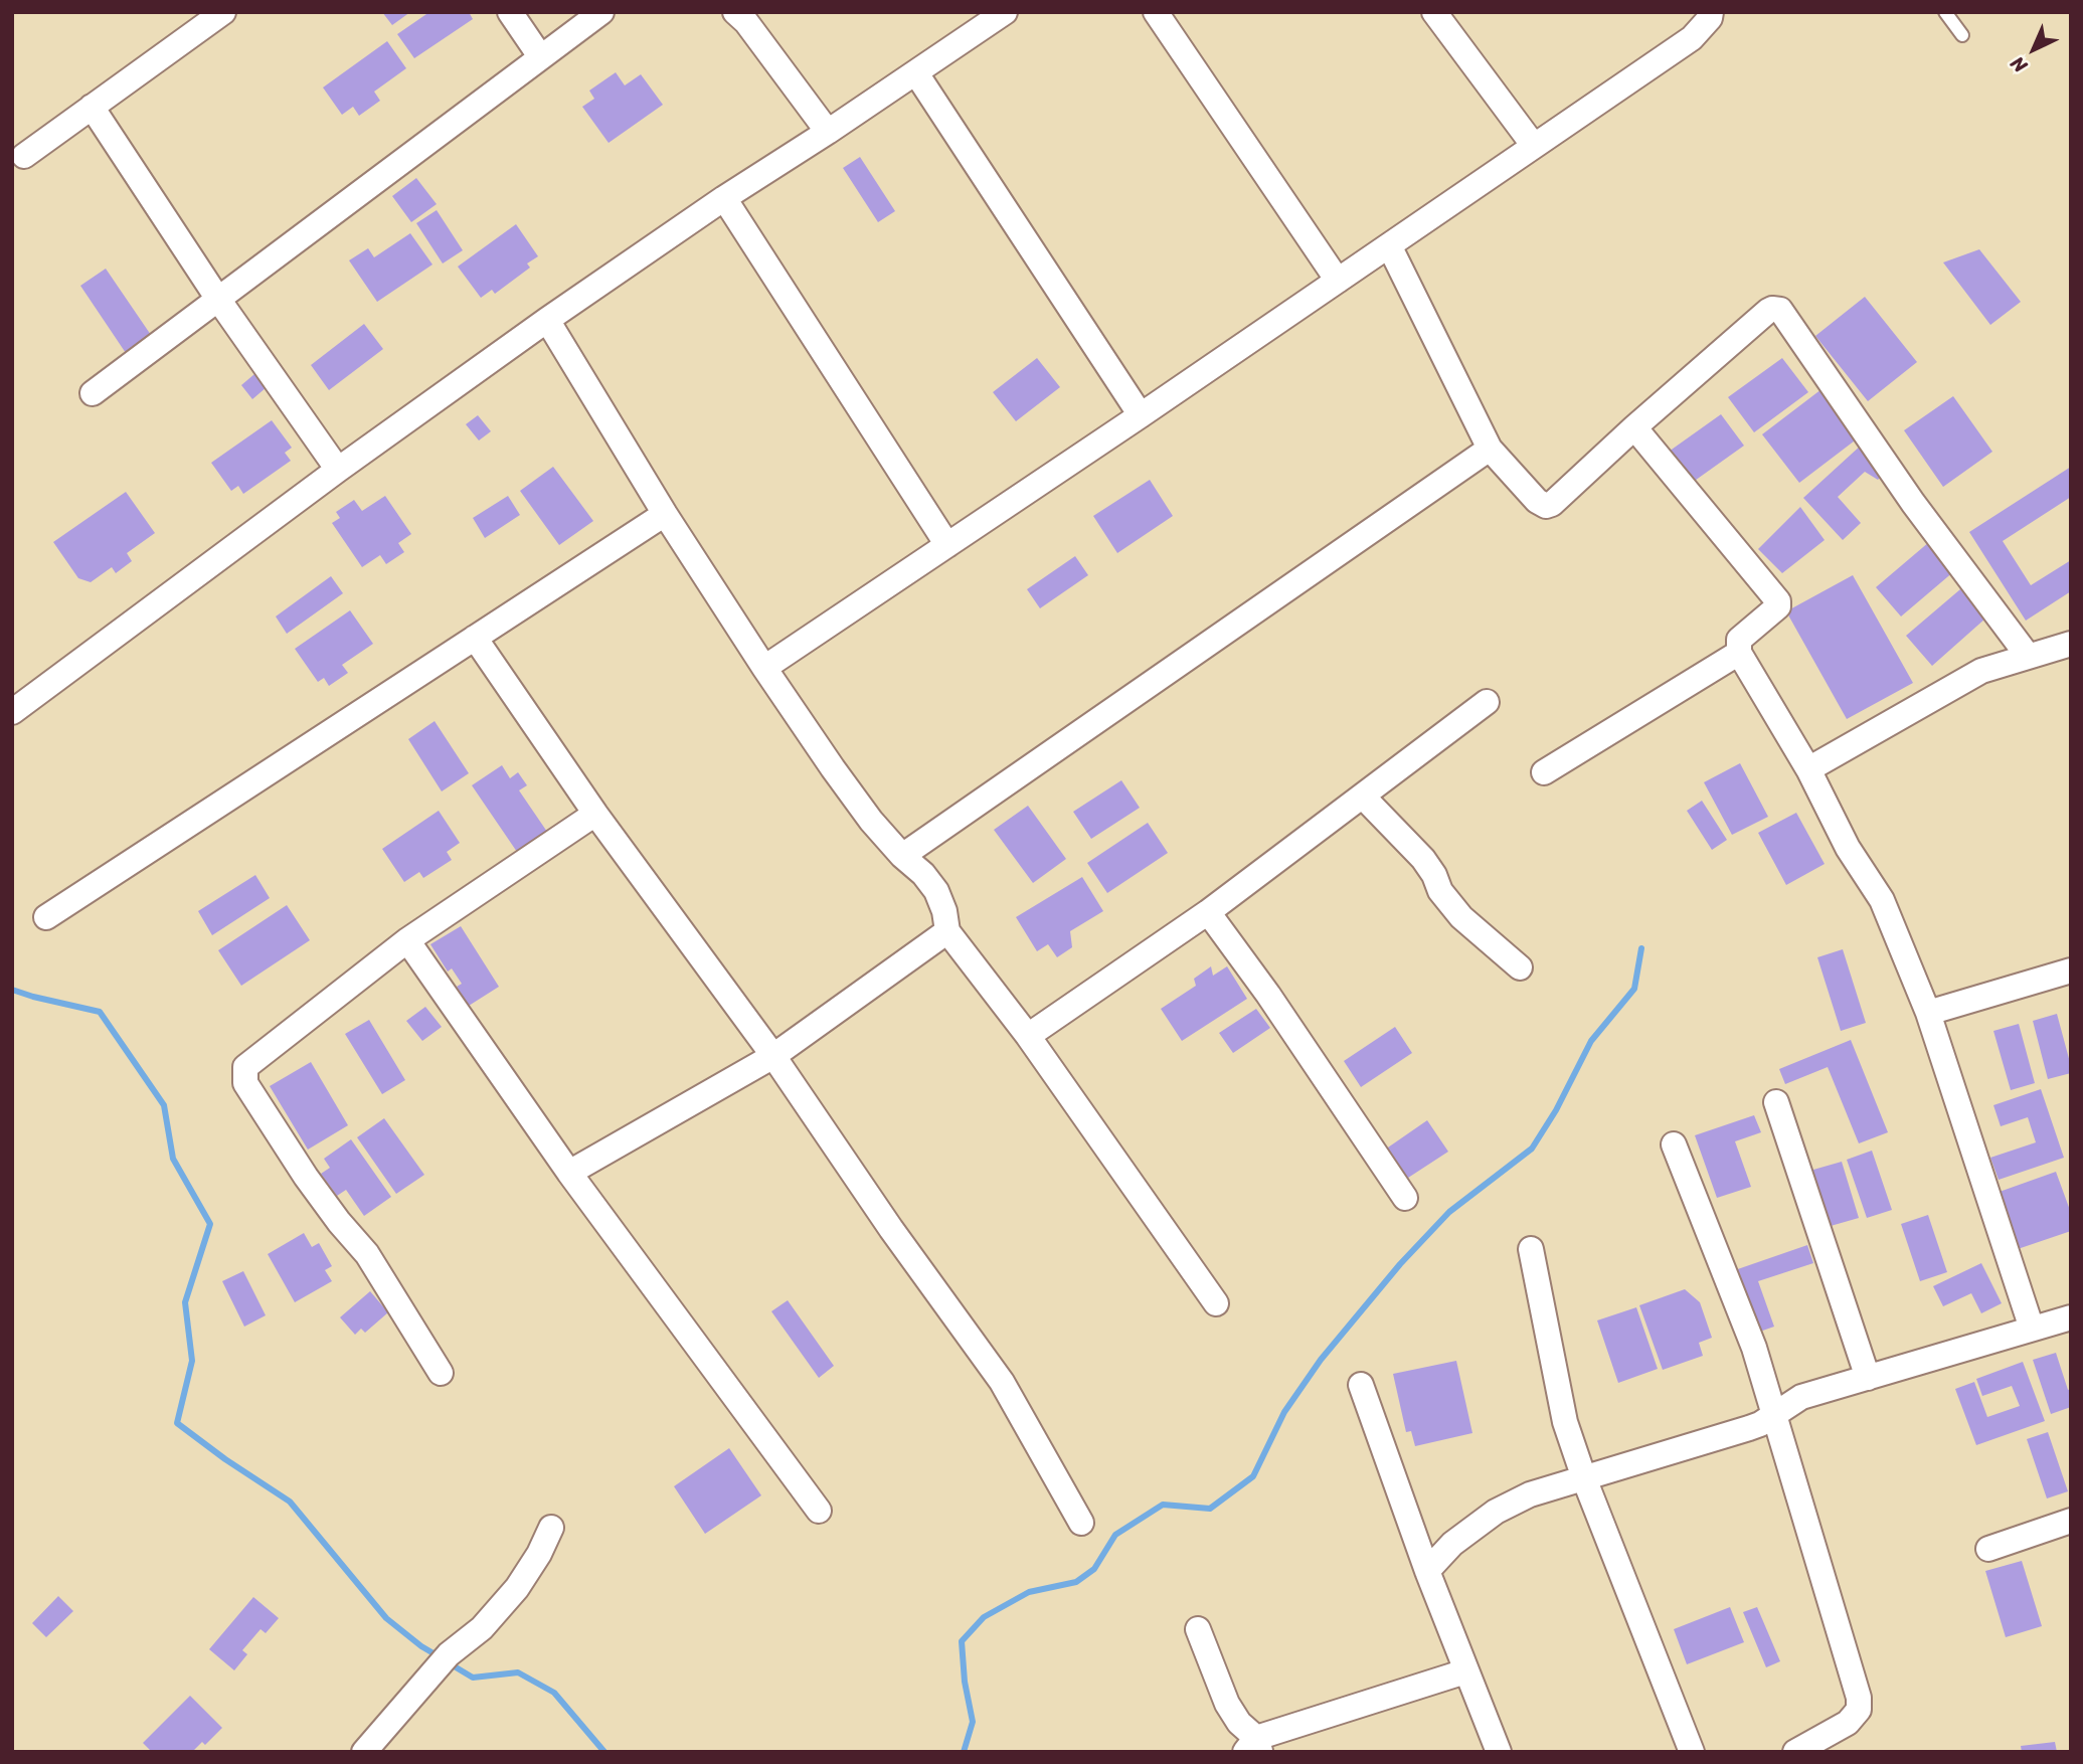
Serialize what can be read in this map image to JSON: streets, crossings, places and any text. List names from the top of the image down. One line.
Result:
{"north":"bottom left"}
